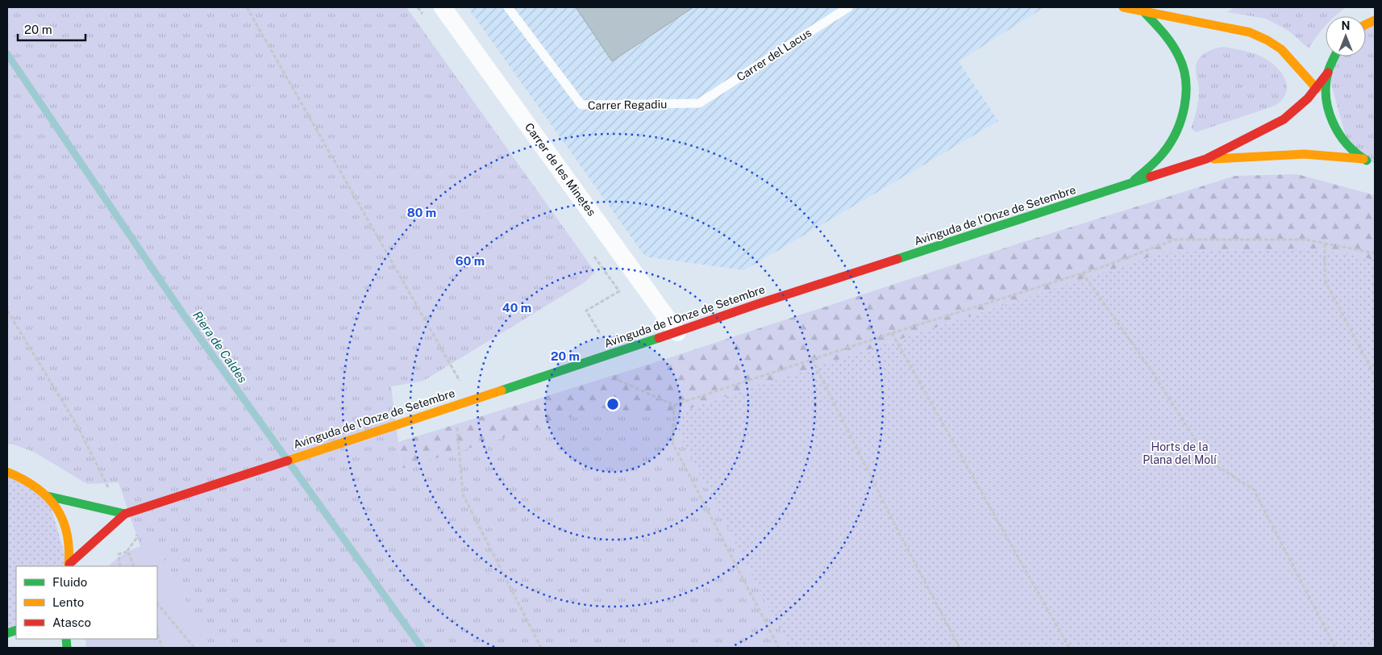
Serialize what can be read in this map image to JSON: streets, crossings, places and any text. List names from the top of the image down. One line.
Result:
{"streets":{"main road":["Avinguda de l'Onze de Setembre"],"street":["Carrer de les Minetes"],"lane":["Carrer del Lacus","Carrer Regadiu"]},"crossings":[["Carrer del Lacus","Carrer Regadiu"],["Carrer de les Minetes","Avinguda de l'Onze de Setembre"]],"water":["Riera de Caldes"],"parks":["Horts de la Plana del Molí"],"legend":["Fluido","Lento","Atasco"],"scale_bar":"20 m","north":"top","rings":["80 m","60 m","40 m","20 m"]}
